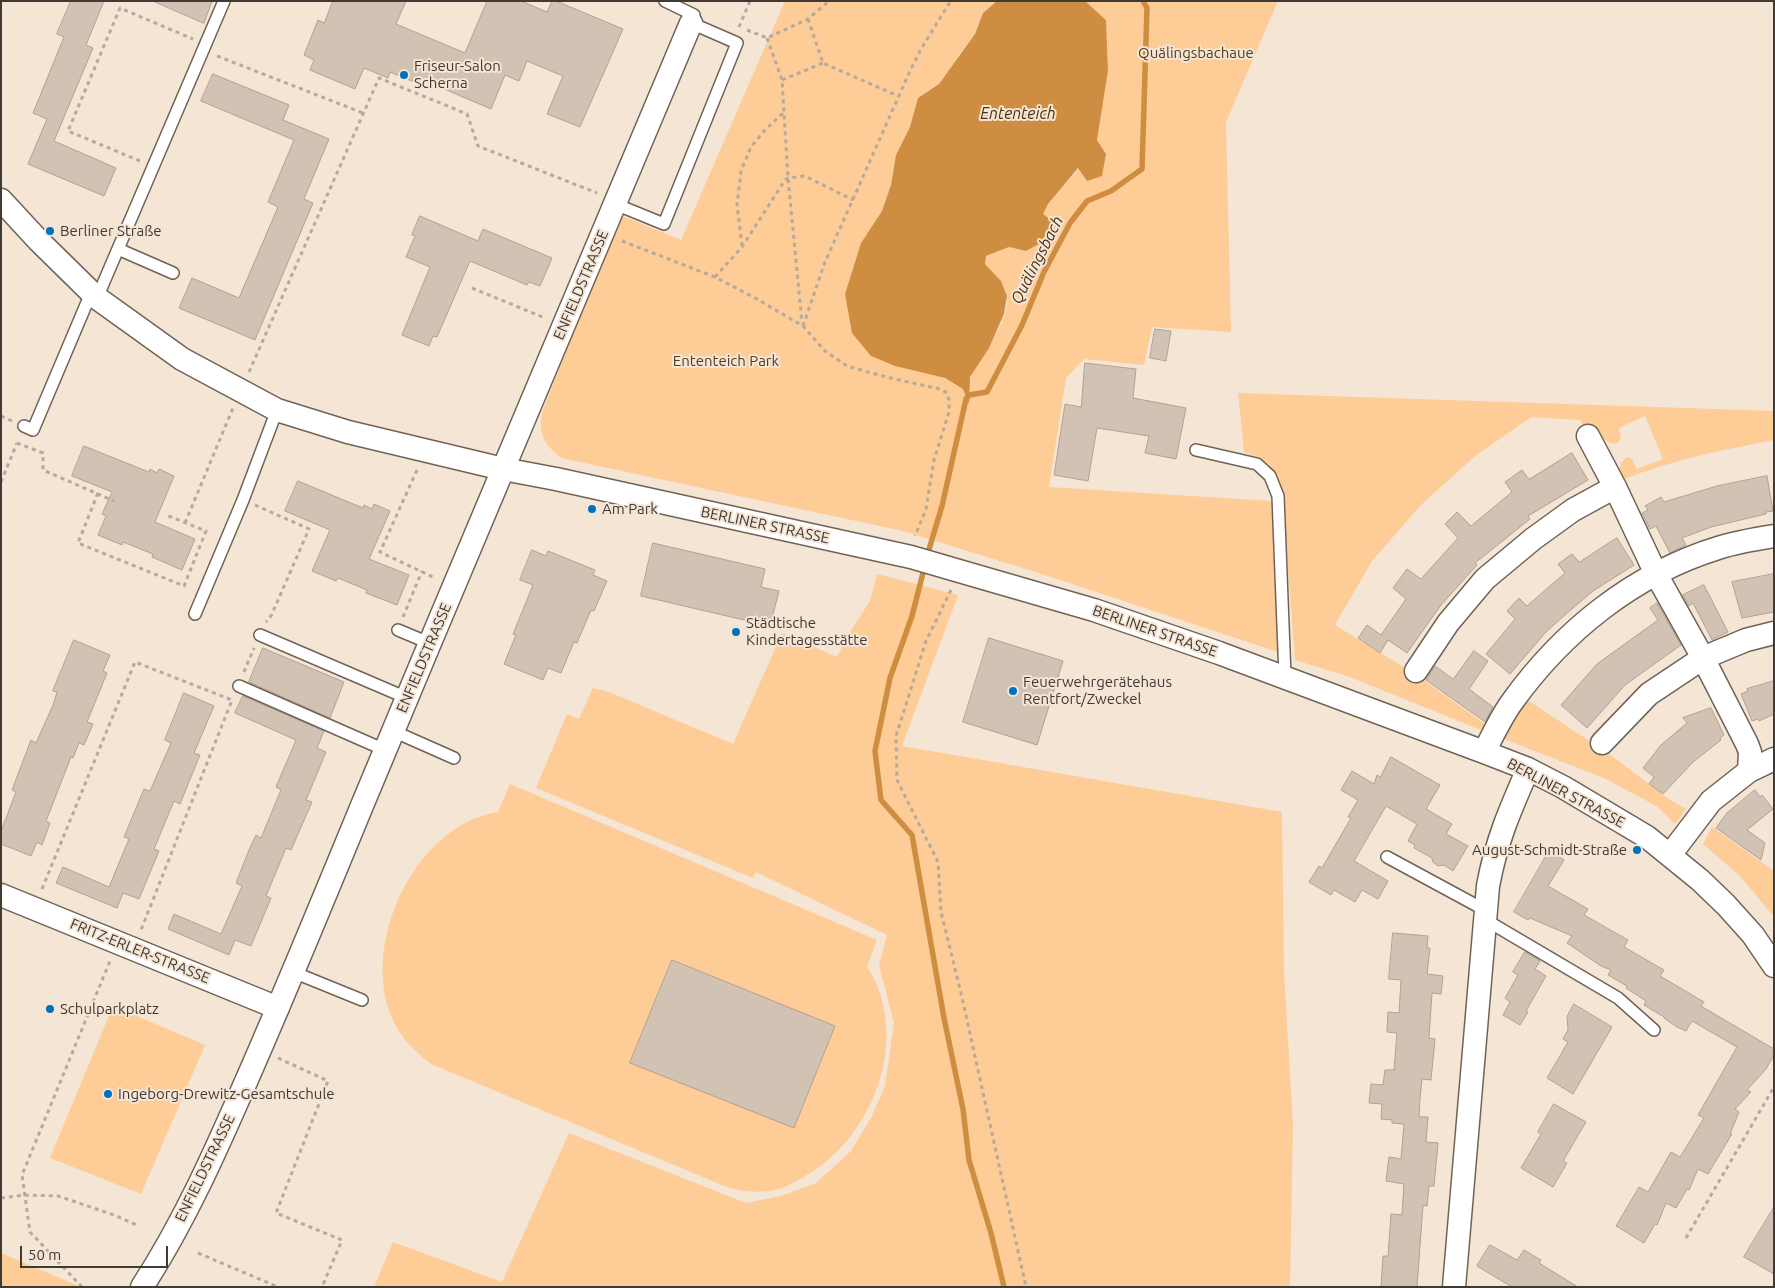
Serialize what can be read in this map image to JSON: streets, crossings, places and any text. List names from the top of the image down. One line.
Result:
{"streets":{"street":["ENFIELDSTRASSE","BERLINER STRASSE","FRITZ-ERLER-STRASSE"]},"crossings":[["ENFIELDSTRASSE","BERLINER STRASSE"],["ENFIELDSTRASSE","FRITZ-ERLER-STRASSE"]],"water":["Ententeich","Quälingsbach"],"parks":["Quälingsbachaue","Ententeich Park"],"places":["Friseur-Salon Scherna","Berliner Straße","Am Park","Städtische Kindertagesstätte","Feuerwehrgerätehaus Rentfort/Zweckel","August-Schmidt-Straße","Schulparkplatz","Ingeborg-Drewitz-Gesamtschule"],"scale_bar":"50 m"}
